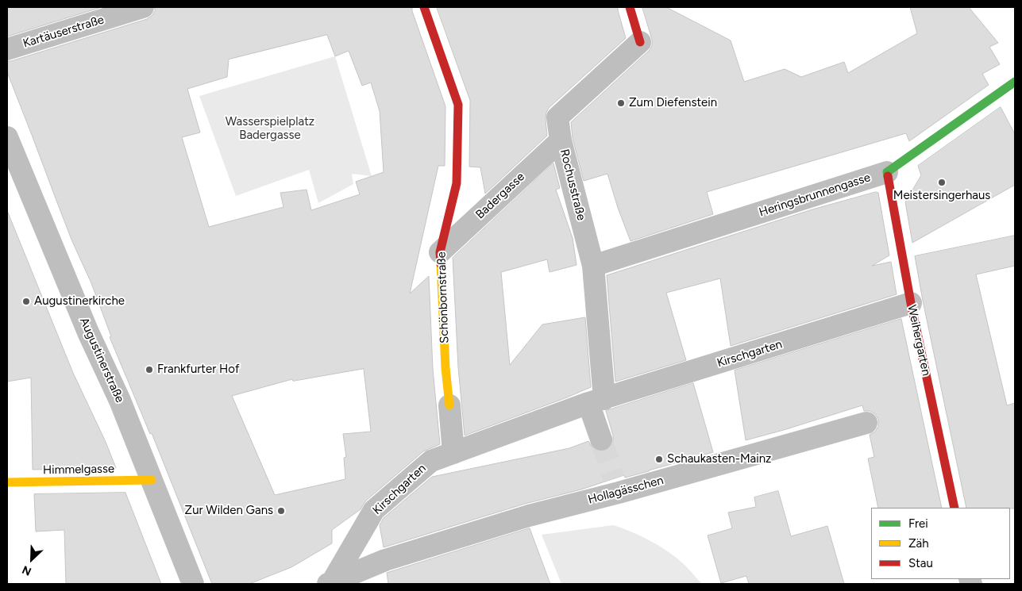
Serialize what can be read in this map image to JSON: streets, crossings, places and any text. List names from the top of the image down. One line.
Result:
{"streets":{"street":["Kartäuserstraße","Rochusstraße","Heringsbrunnengasse","Badergasse","Schönbornstraße","Weihergarten","Kirschgarten","Augustinerstraße","Himmelgasse","Hollagässchen"]},"crossings":[["Rochusstraße","Heringsbrunnengasse"],["Rochusstraße","Badergasse"],["Rochusstraße","Kirschgarten"],["Heringsbrunnengasse","Weihergarten"],["Badergasse","Schönbornstraße"],["Schönbornstraße","Kirschgarten"],["Weihergarten","Kirschgarten"],["Kirschgarten","Hollagässchen"],["Augustinerstraße","Himmelgasse"]],"parks":["Wasserspielplatz Badergasse"],"places":["Zum Diefenstein","Meistersingerhaus","Augustinerkirche","Frankfurter Hof","Schaukasten-Mainz","Zur Wilden Gans"],"legend":["Frei","Zäh","Stau"],"north":"bottom left"}
